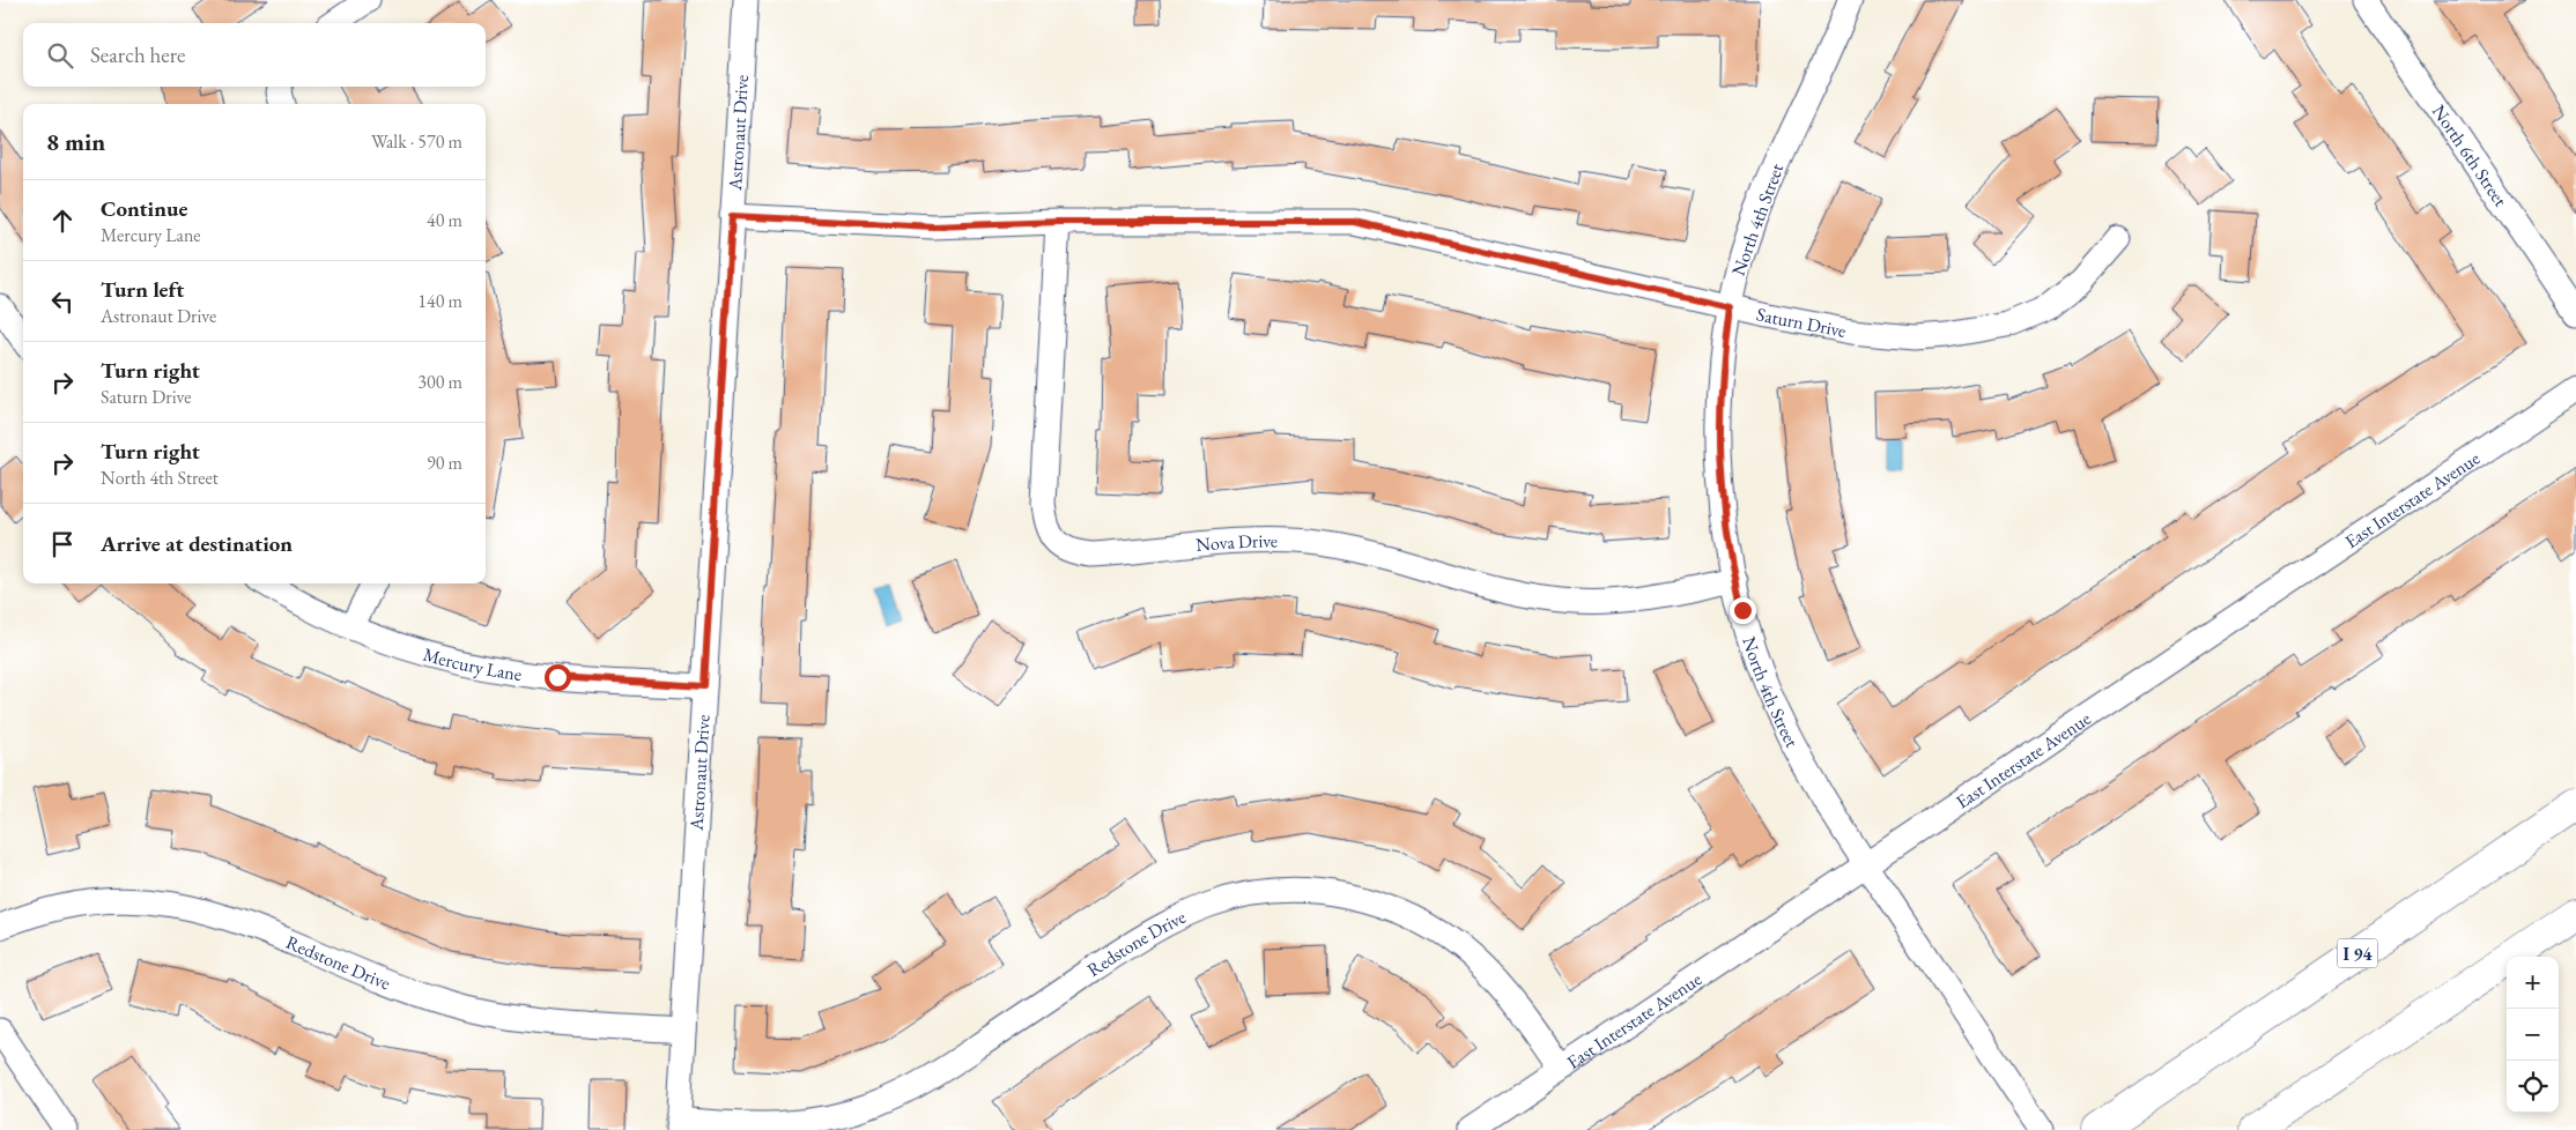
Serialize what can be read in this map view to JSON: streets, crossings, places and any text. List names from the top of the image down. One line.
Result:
{"streets":{"highway":["I 94"],"street":["Astronaut Drive","North 6th Street","North 4th Street","Saturn Drive","East Interstate Avenue","Nova Drive","Mercury Lane","Redstone Drive"]},"crossings":[["Astronaut Drive","Saturn Drive"],["Astronaut Drive","Mercury Lane"],["Astronaut Drive","Redstone Drive"],["North 4th Street","Saturn Drive"],["North 4th Street","East Interstate Avenue"],["North 4th Street","Nova Drive"],["Saturn Drive","Nova Drive"],["East Interstate Avenue","Redstone Drive"]],"page":{"search":"Search here","heading":["8 min","Walk · 570 m"],"list":[["Continue","Mercury Lane","40 m"],["Turn left","Astronaut Drive","140 m"],["Turn right","Saturn Drive","300 m"],["Turn right","North 4th Street","90 m"],"Arrive at destination"],"map_buttons":["+","−"]}}
